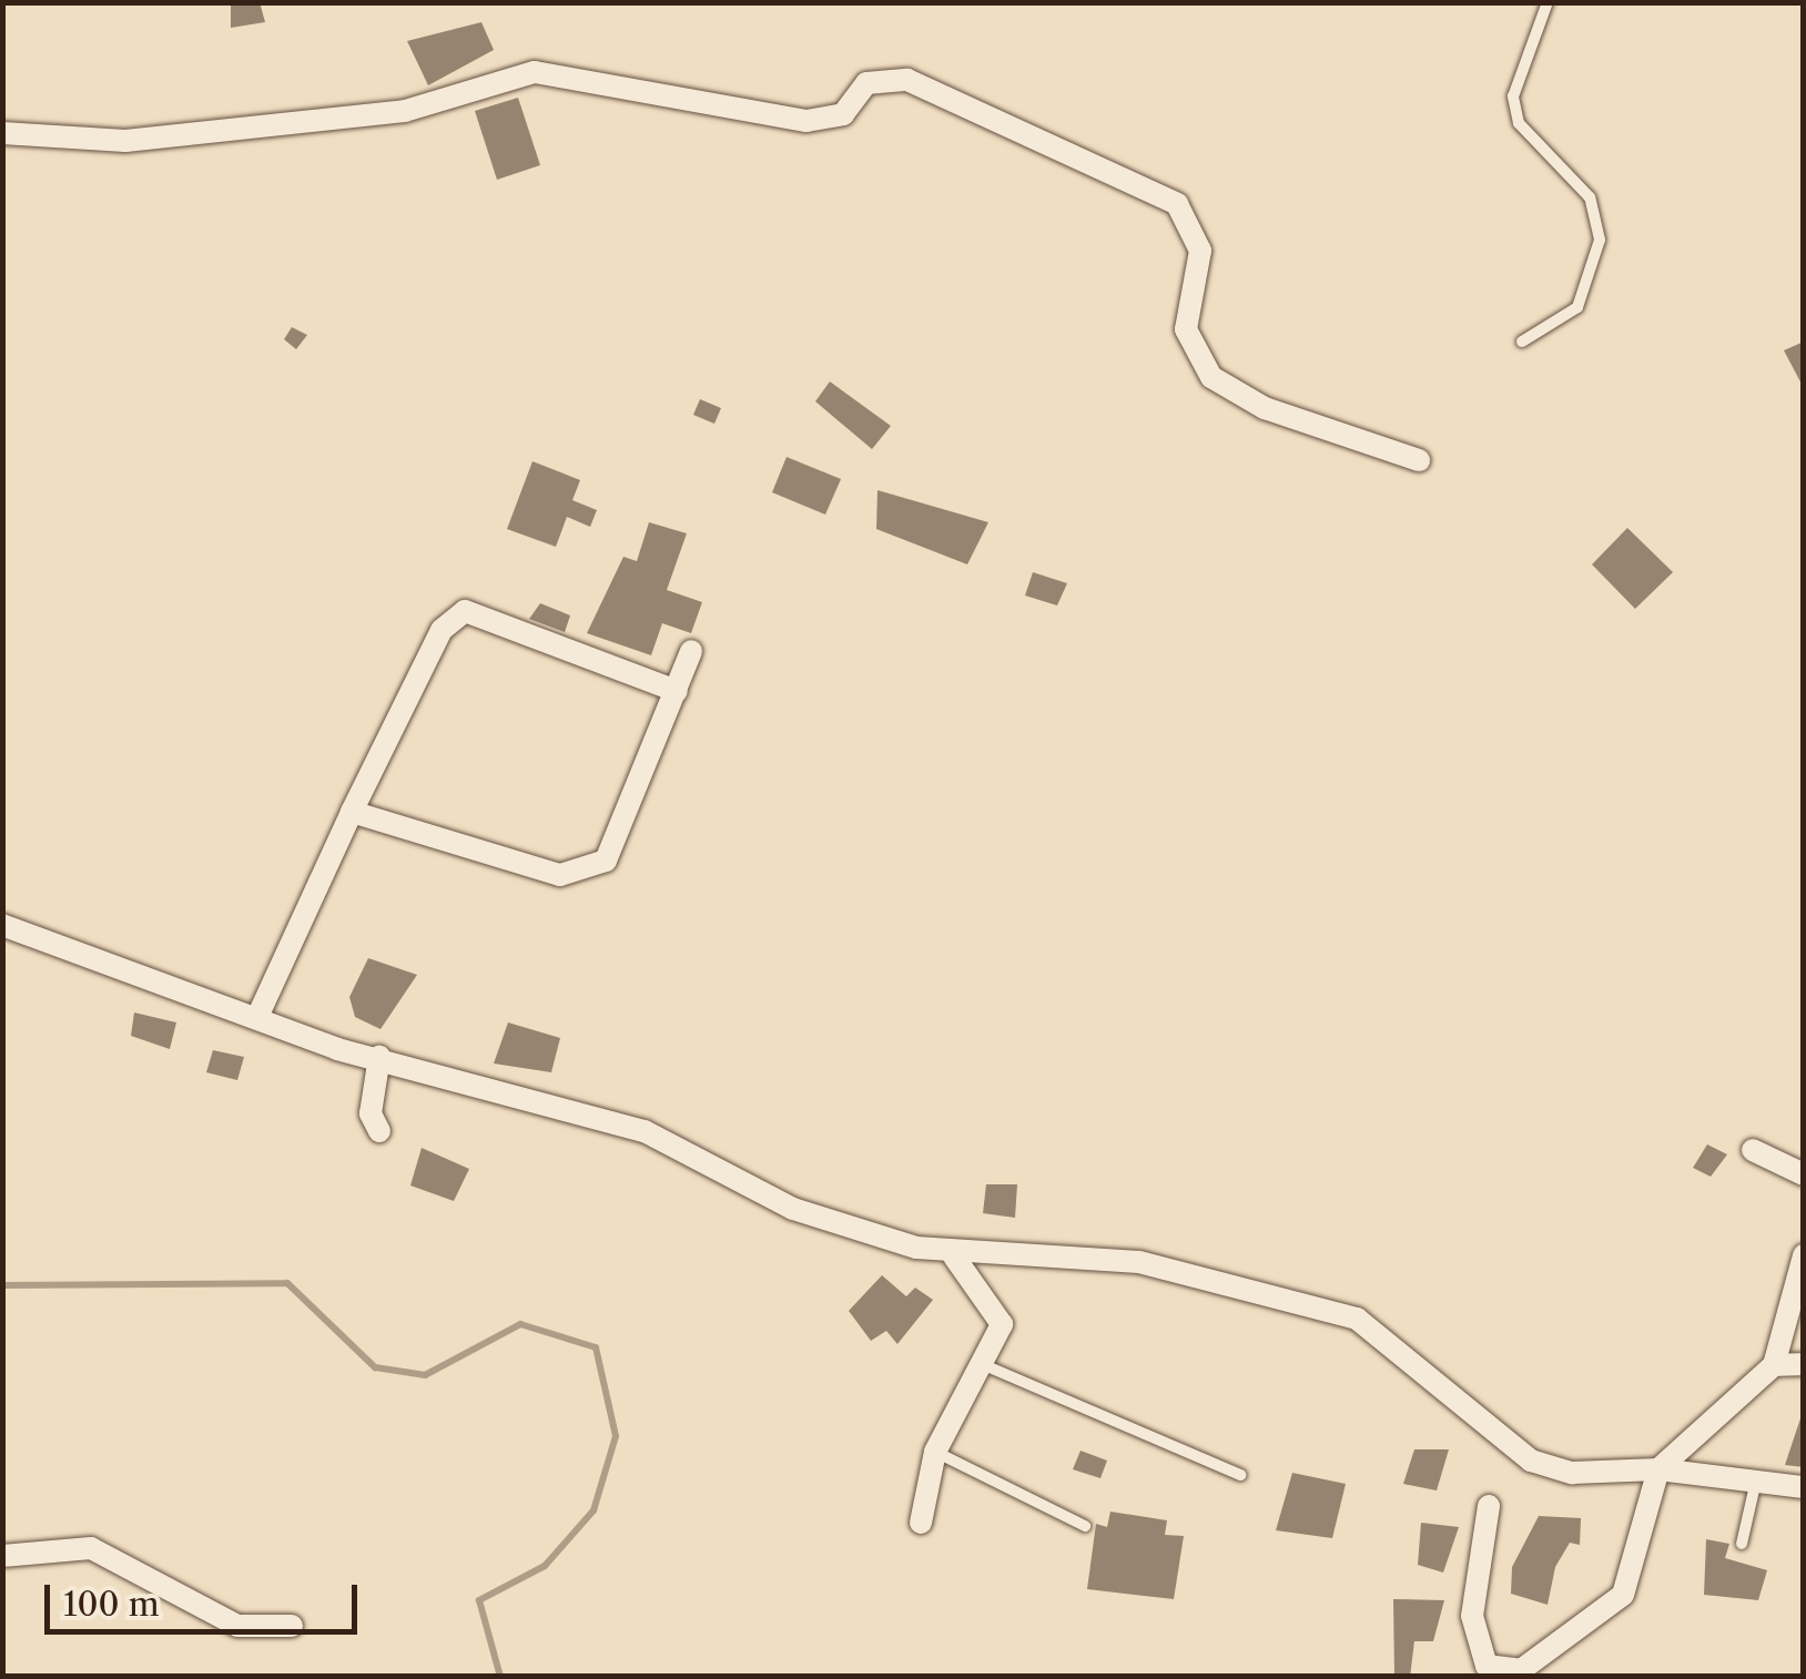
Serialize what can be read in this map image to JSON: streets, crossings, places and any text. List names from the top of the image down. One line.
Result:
{"scale_bar":"100 m"}
